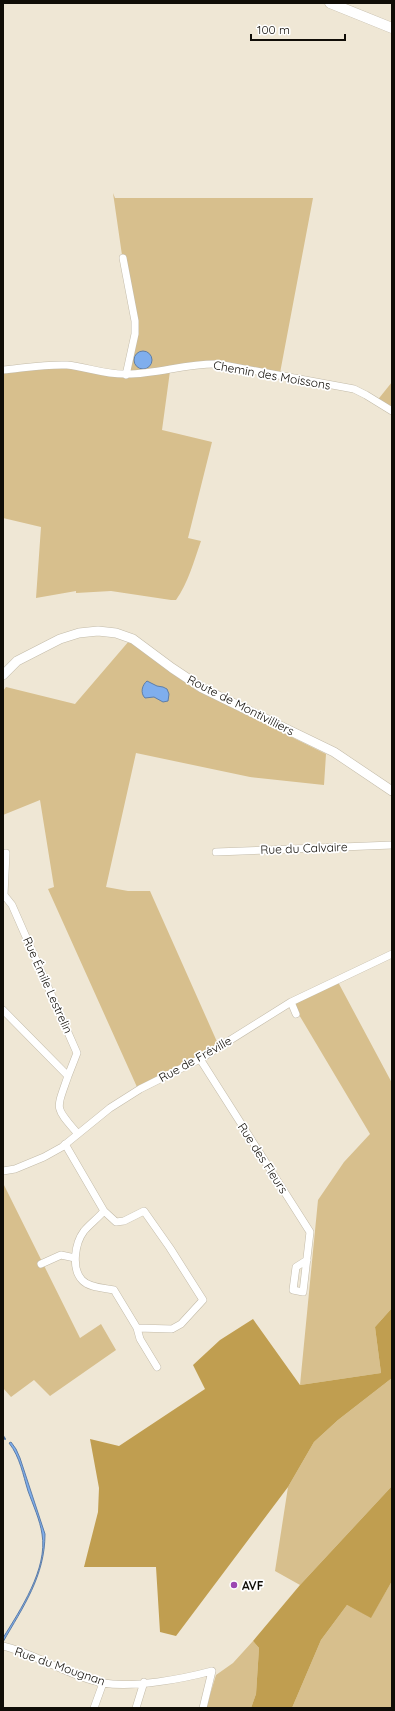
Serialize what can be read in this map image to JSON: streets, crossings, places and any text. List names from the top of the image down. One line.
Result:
{"streets":{"street":["Chemin des Moissons","Route de Montivilliers","Rue du Calvaire","Rue Émile Lestrelin","Rue de Fréville","Rue des Fleurs","Rue du Mougnan"]},"crossings":[["Rue Émile Lestrelin","Rue de Fréville"],["Rue de Fréville","Rue des Fleurs"]],"places":["AVF"],"scale_bar":"100 m"}
